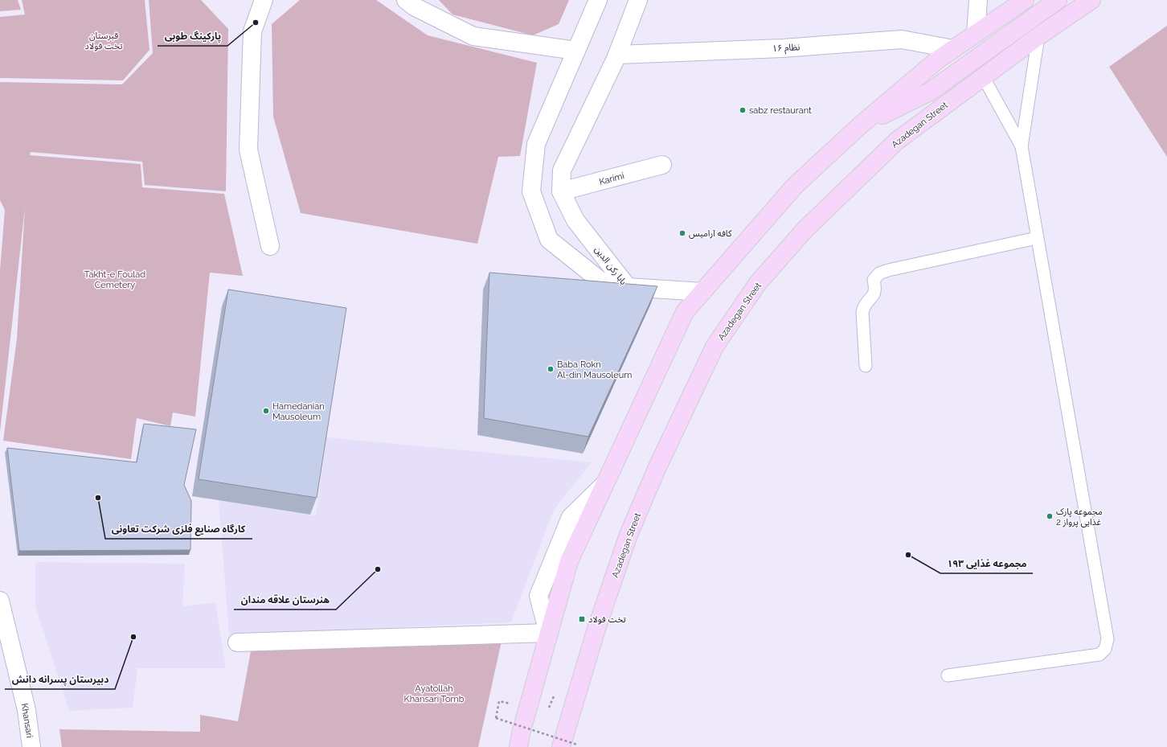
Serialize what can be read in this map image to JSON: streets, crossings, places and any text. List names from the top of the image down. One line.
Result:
{"streets":{"main road":["Azadegan Street"],"street":["نظام ۱۶","Karimi","بابا رکن الدین","Khansari"]},"crossings":[["نظام ۱۶","بابا رکن الدین"],["Karimi","بابا رکن الدین"]],"parks":["قبرستان تخت فولاد","Takht-e Foulad Cemetery","Ayatollah Khansari Tomb"],"places":{"other":["پارکینگ طوبی","sabz restaurant","کافه آرامیس","Baba Rokn Al-din Mausoleum","Hamedanian Mausoleum","کارگاه صنایع فلزی شرکت تعاونی","مجموعه پارک غذایی پرواز 2","مجموعه غذایی ۱۹۳","هنرستان علاقه مندان","دبیرستان پسرانه دانش"],"transit":["تخت فولاد"]}}
